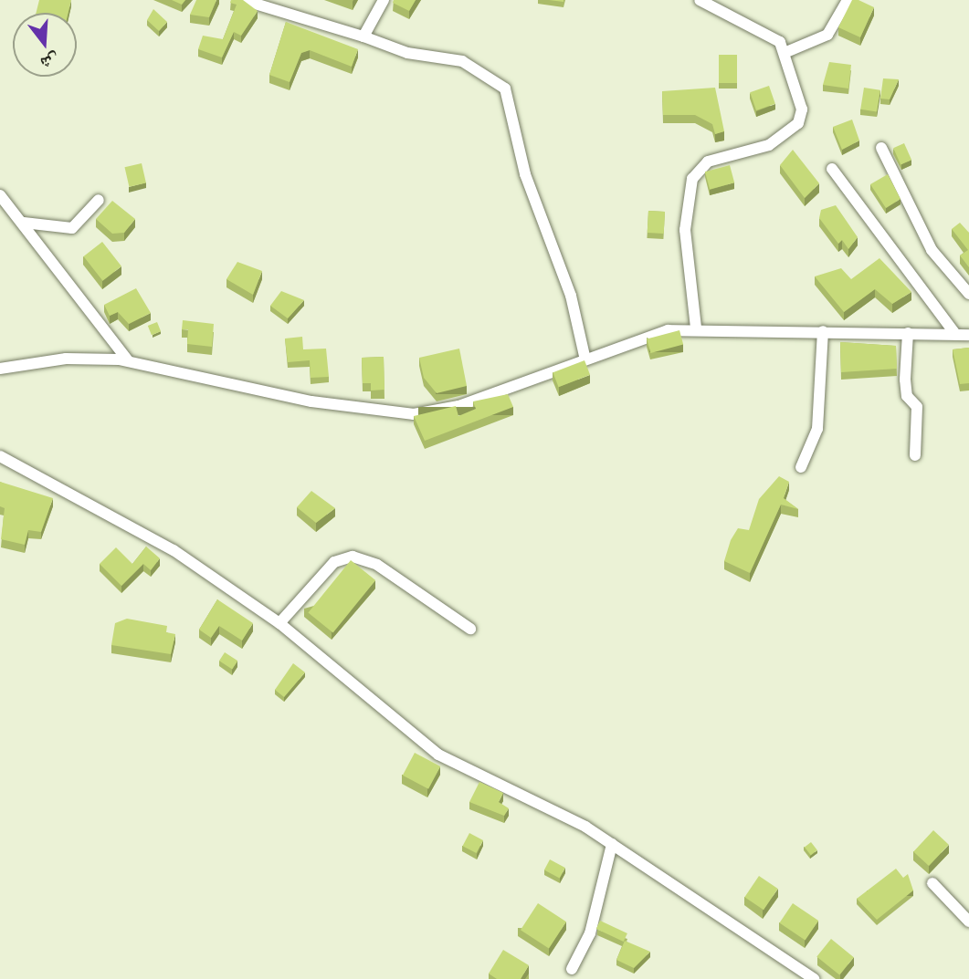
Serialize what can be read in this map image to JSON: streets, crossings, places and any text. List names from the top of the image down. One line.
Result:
{"north":"bottom"}
